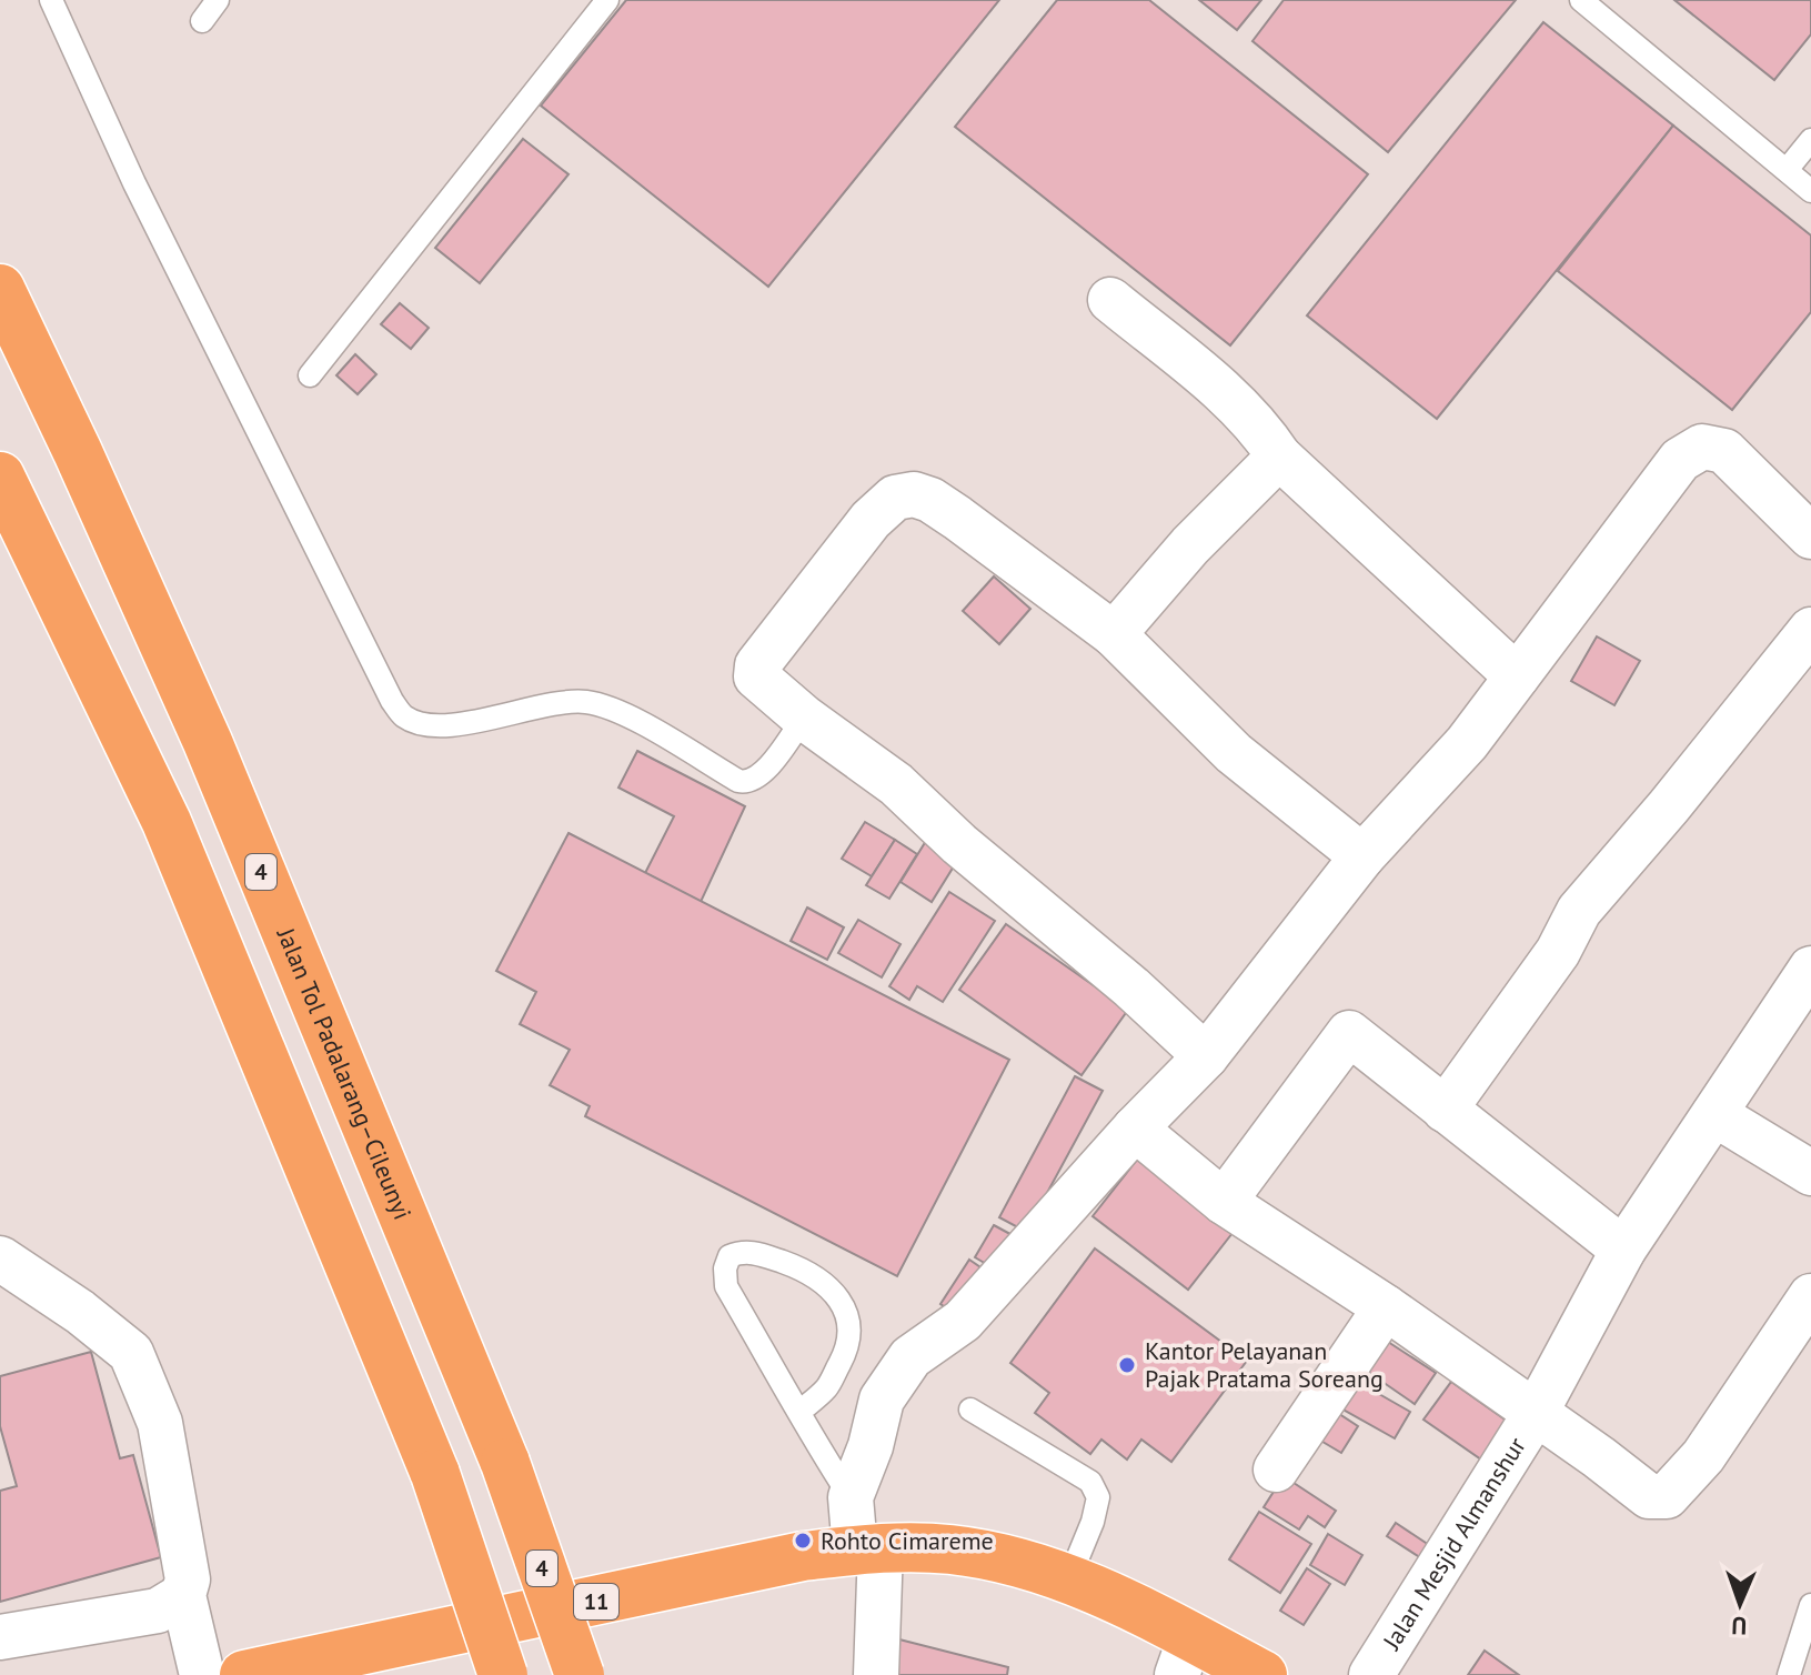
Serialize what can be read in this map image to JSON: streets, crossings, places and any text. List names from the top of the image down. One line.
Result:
{"streets":{"highway":["4","Jalan Tol Padalarang–Cileunyi","11"],"street":["Jalan Mesjid Almanshur"]},"places":["Kantor Pelayanan Pajak Pratama Soreang","Rohto Cimareme"],"north":"bottom"}
